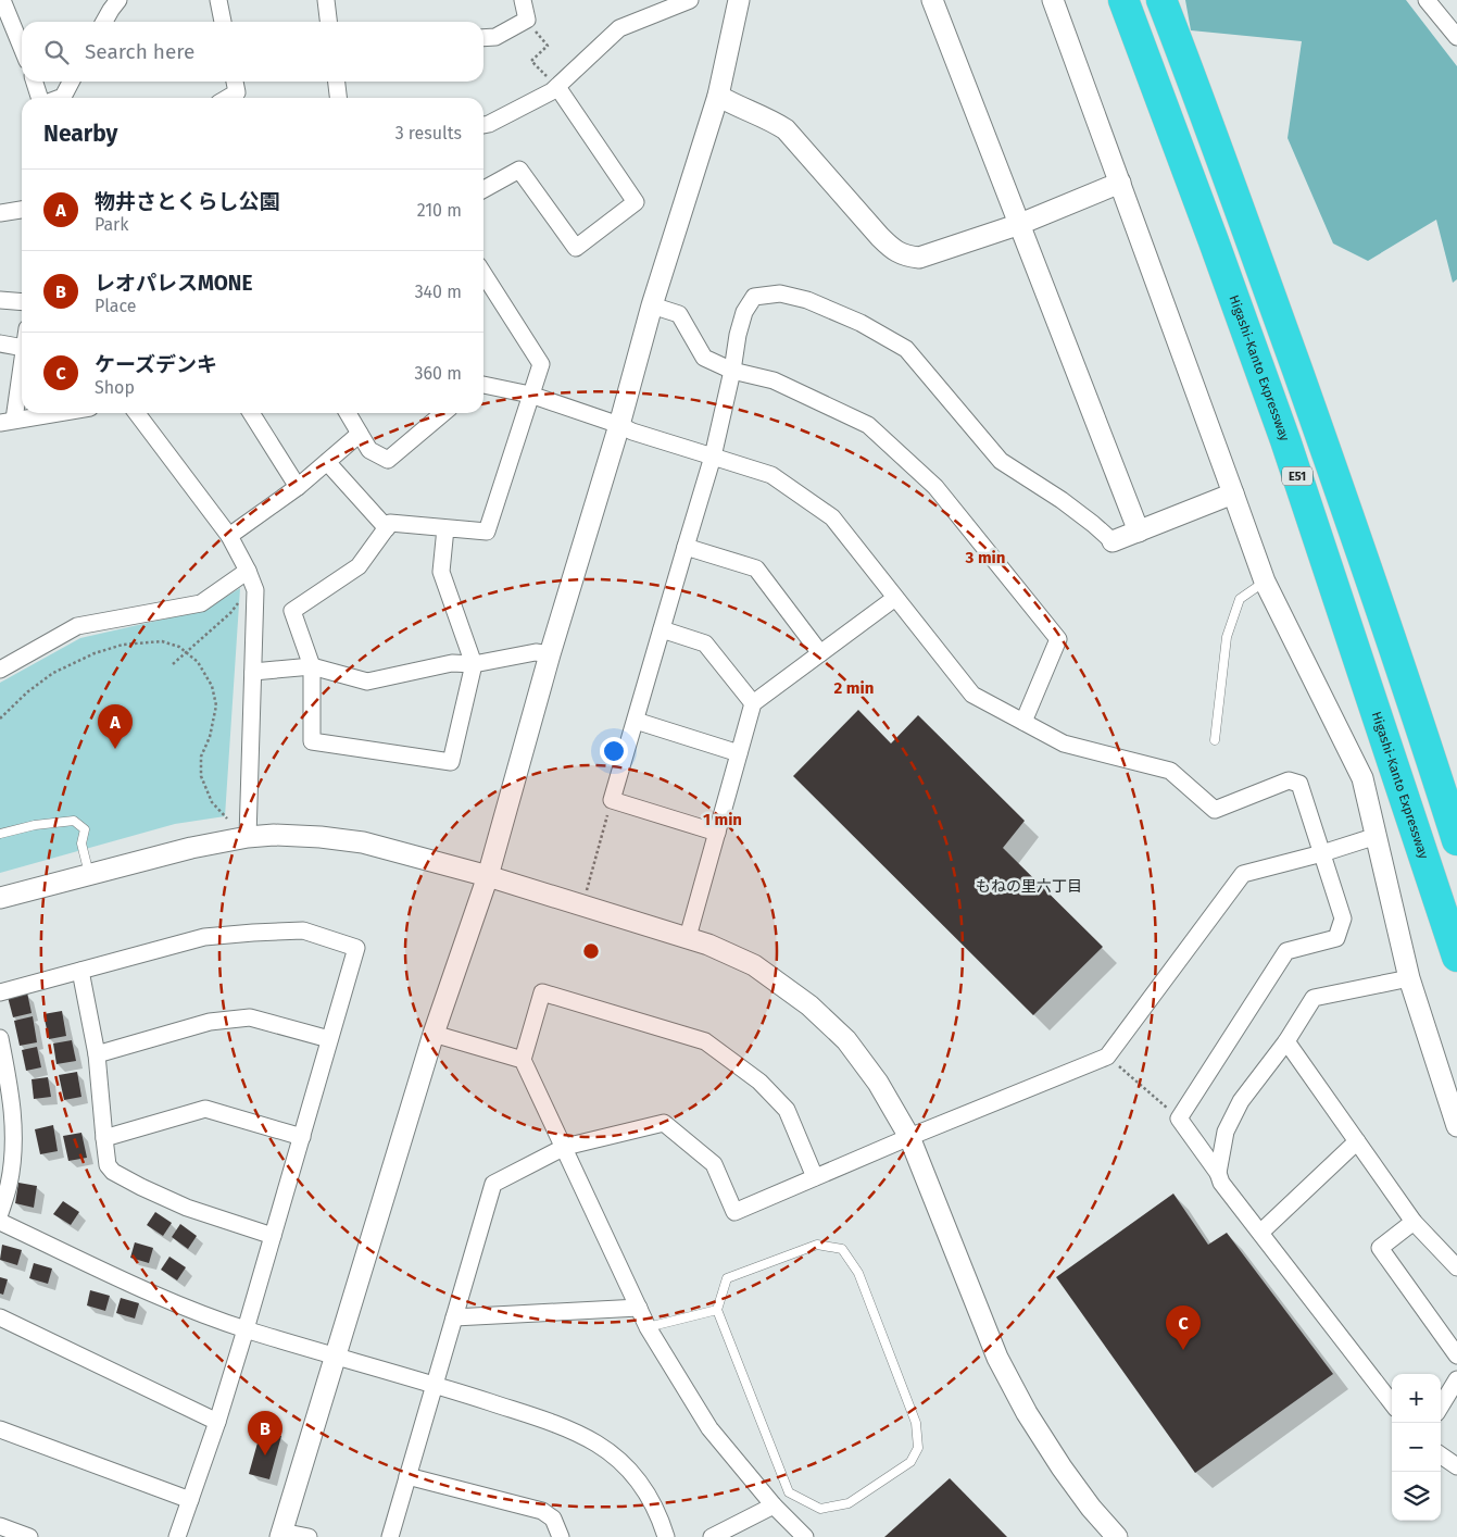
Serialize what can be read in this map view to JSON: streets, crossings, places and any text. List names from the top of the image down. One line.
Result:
{"streets":{"highway":["Higashi-Kanto Expressway","E51"]},"districts":["もねの里六丁目"],"page":{"search":"Search here","heading":["Nearby","3 results"],"list":[{"mark":"A","name":"物井さとくらし公園","note":"Park","value":"210 m"},{"mark":"B","name":"レオパレスMONE","note":"Place","value":"340 m"},{"mark":"C","name":"ケーズデンキ","note":"Shop","value":"360 m"}],"pins":["A","C","B"],"map_buttons":["+","−"]},"rings":["3 min","2 min","1 min"]}
